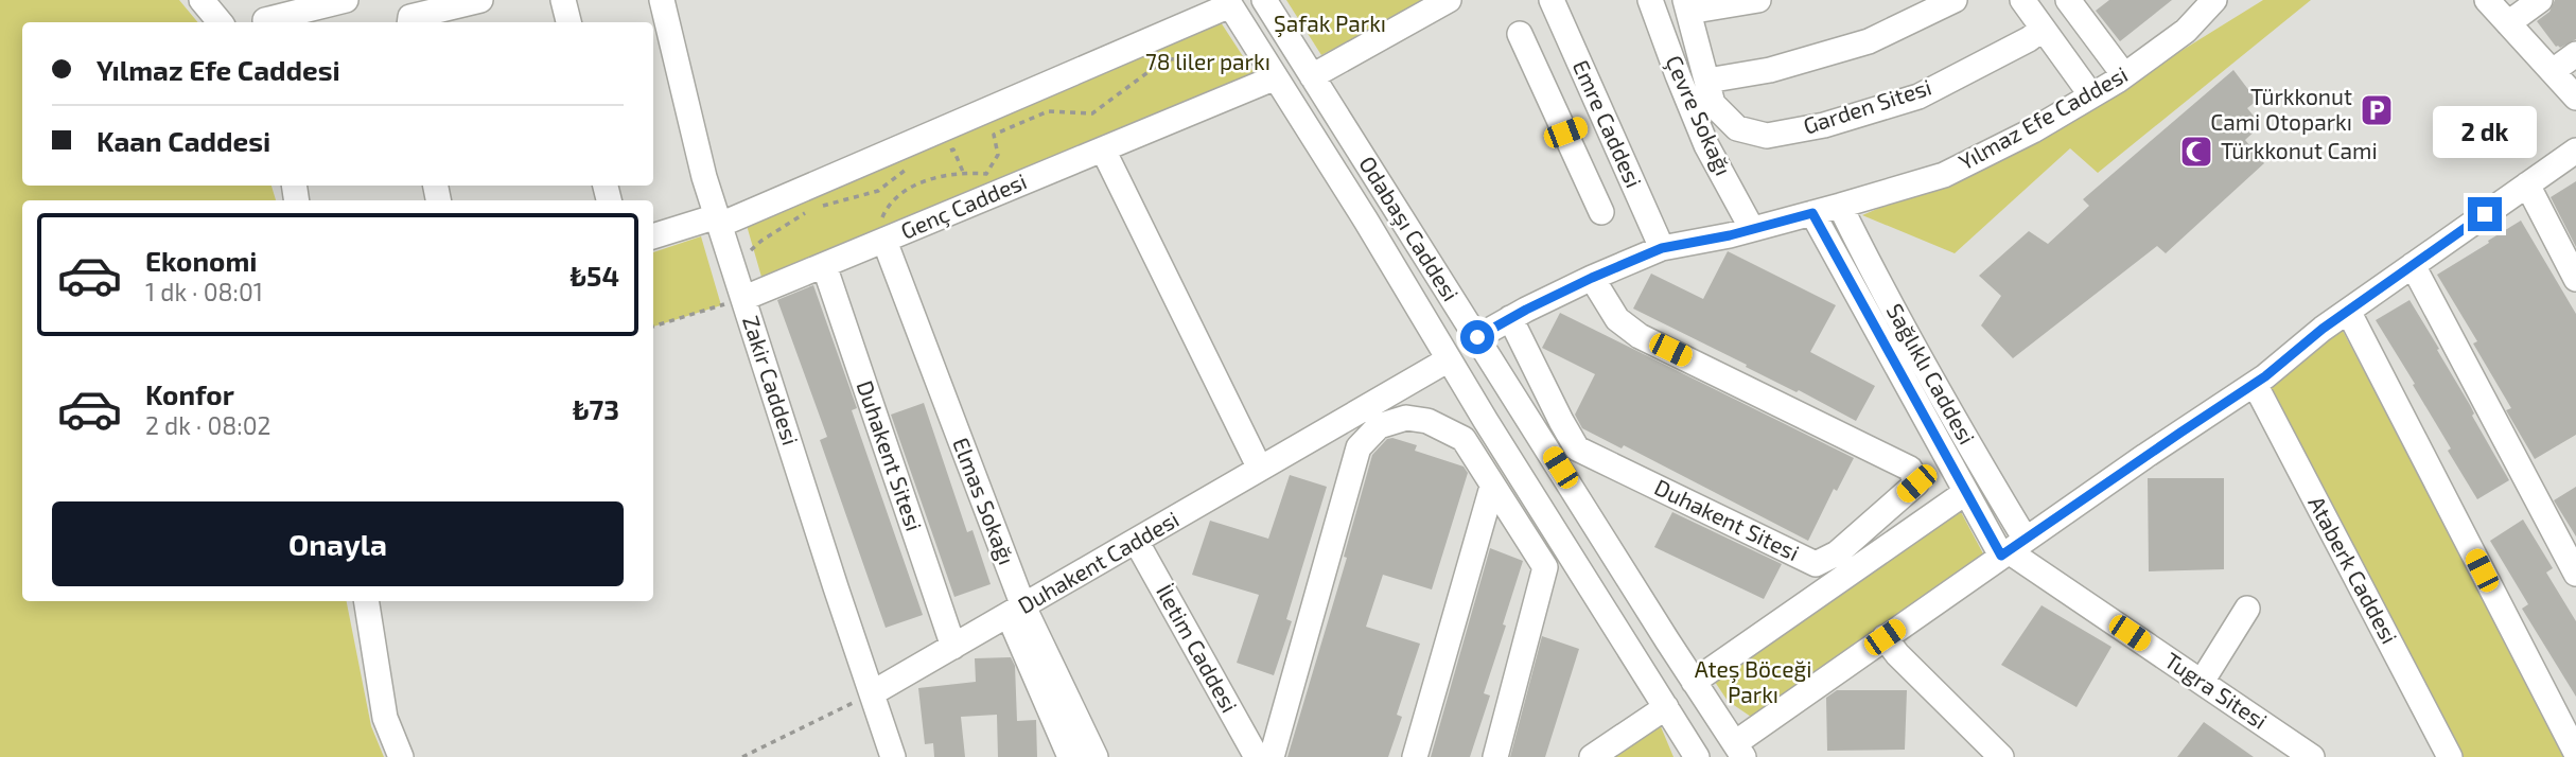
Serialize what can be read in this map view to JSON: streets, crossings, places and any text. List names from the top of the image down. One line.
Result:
{"streets":{"street":["Garden Sitesi","Çevre Sokağı","Yılmaz Efe Caddesi","Emre Caddesi","Genç Caddesi","Odabaşı Caddesi","Sağlıklı Caddesi","Zakir Caddesi","Duhakent Sitesi","Elmas Sokağı","Duhakent Caddesi","Ataberk Caddesi","İletim Caddesi","Tugra Sitesi"]},"crossings":[["Çevre Sokağı","Yılmaz Efe Caddesi"],["Yılmaz Efe Caddesi","Emre Caddesi"],["Yılmaz Efe Caddesi","Odabaşı Caddesi"],["Yılmaz Efe Caddesi","Sağlıklı Caddesi"],["Yılmaz Efe Caddesi","Duhakent Sitesi"],["Genç Caddesi","Odabaşı Caddesi"],["Genç Caddesi","Zakir Caddesi"],["Genç Caddesi","Duhakent Sitesi"],["Genç Caddesi","Elmas Sokağı"],["Odabaşı Caddesi","Duhakent Caddesi"],["Sağlıklı Caddesi","Tugra Sitesi"],["Zakir Caddesi","Duhakent Caddesi"],["Duhakent Sitesi","Duhakent Caddesi"],["Elmas Sokağı","Duhakent Caddesi"],["Duhakent Caddesi","İletim Caddesi"]],"parks":["Şafak Parkı","78 liler parkı","Ateş Böceği Parkı"],"places":{"parking":["Türkkonut Cami Otoparkı"],"mosque":["Türkkonut Cami"]},"page":{"banner":["Yılmaz Efe Caddesi","Kaan Caddesi"],"bubble":"2 dk","list":[{"name":"Ekonomi","note":"1 dk · 08:01","value":"₺54"},{"name":"Konfor","note":"2 dk · 08:02","value":"₺73"}],"buttons":"Onayla"}}
